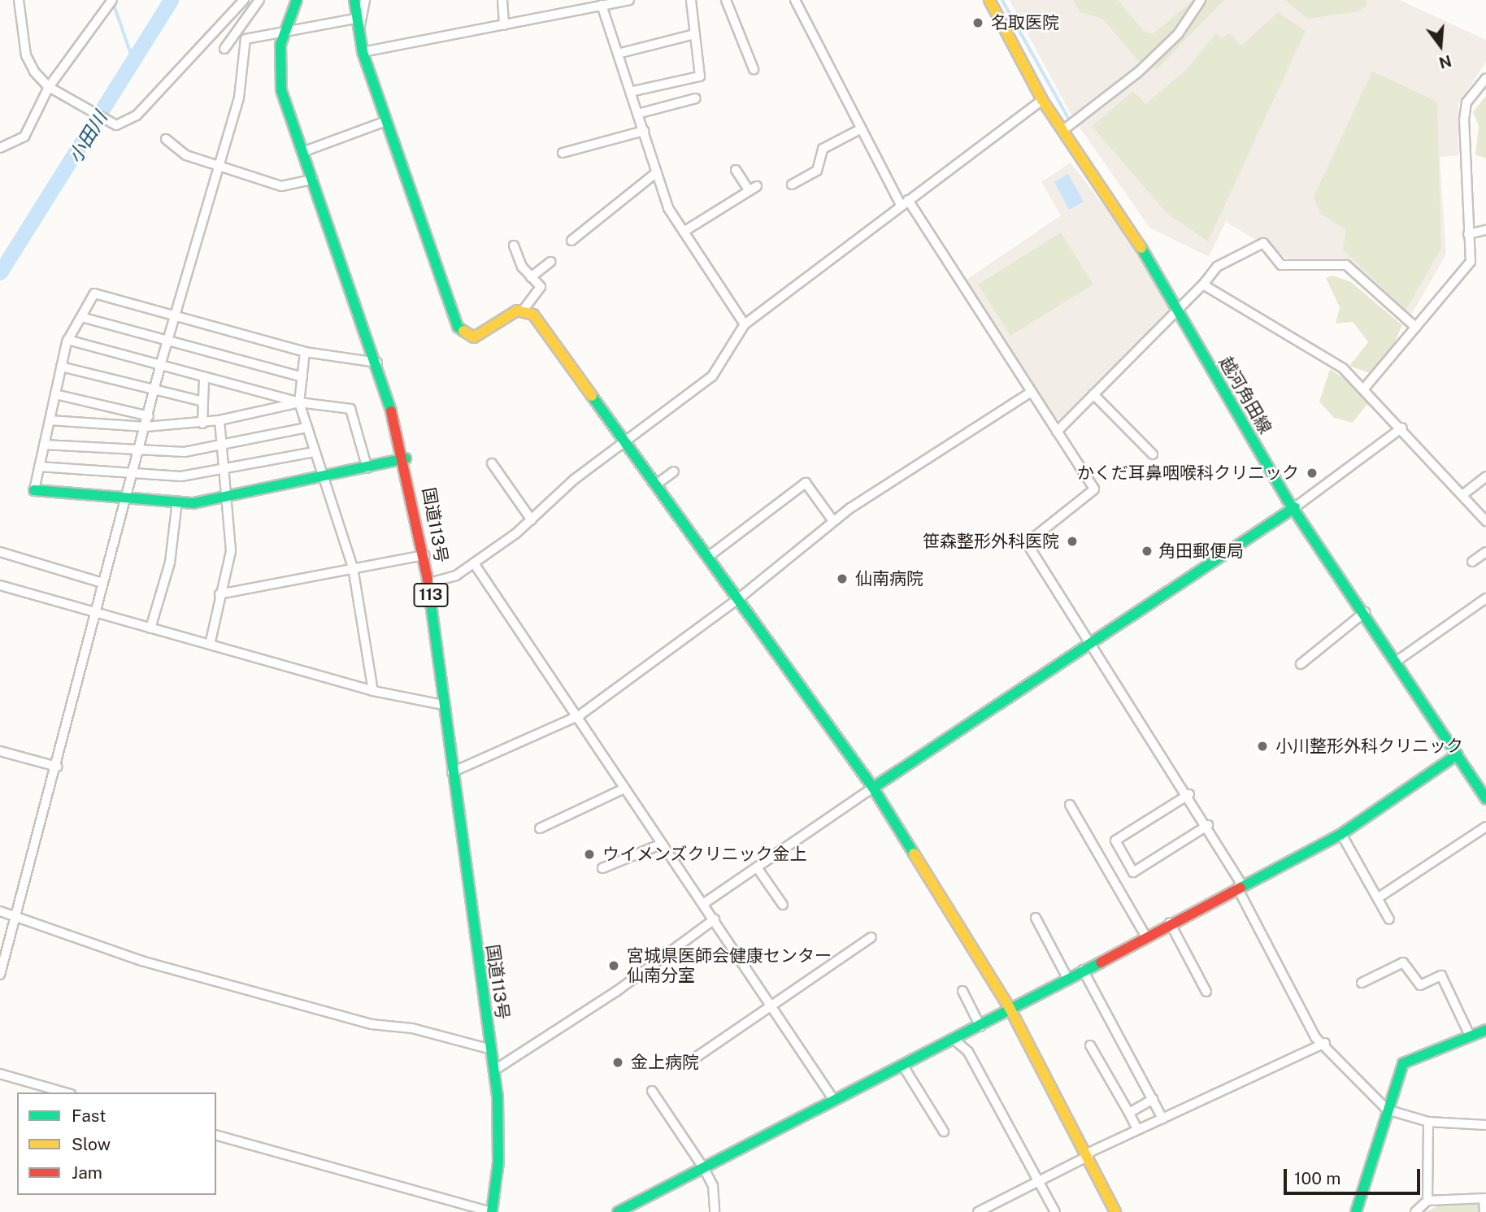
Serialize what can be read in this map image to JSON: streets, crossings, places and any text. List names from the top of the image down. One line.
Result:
{"streets":{"main road":["越河角田線","国道113号","113"]},"water":["小田川"],"places":["名取医院","かくだ耳鼻咽喉科クリニック","笹森整形外科医院","角田郵便局","仙南病院","小川整形外科クリニック","ウイメンズクリニック金上","宮城県医師会健康センター 仙南分室","金上病院"],"legend":["Fast","Slow","Jam"],"scale_bar":"100 m","north":"bottom"}
